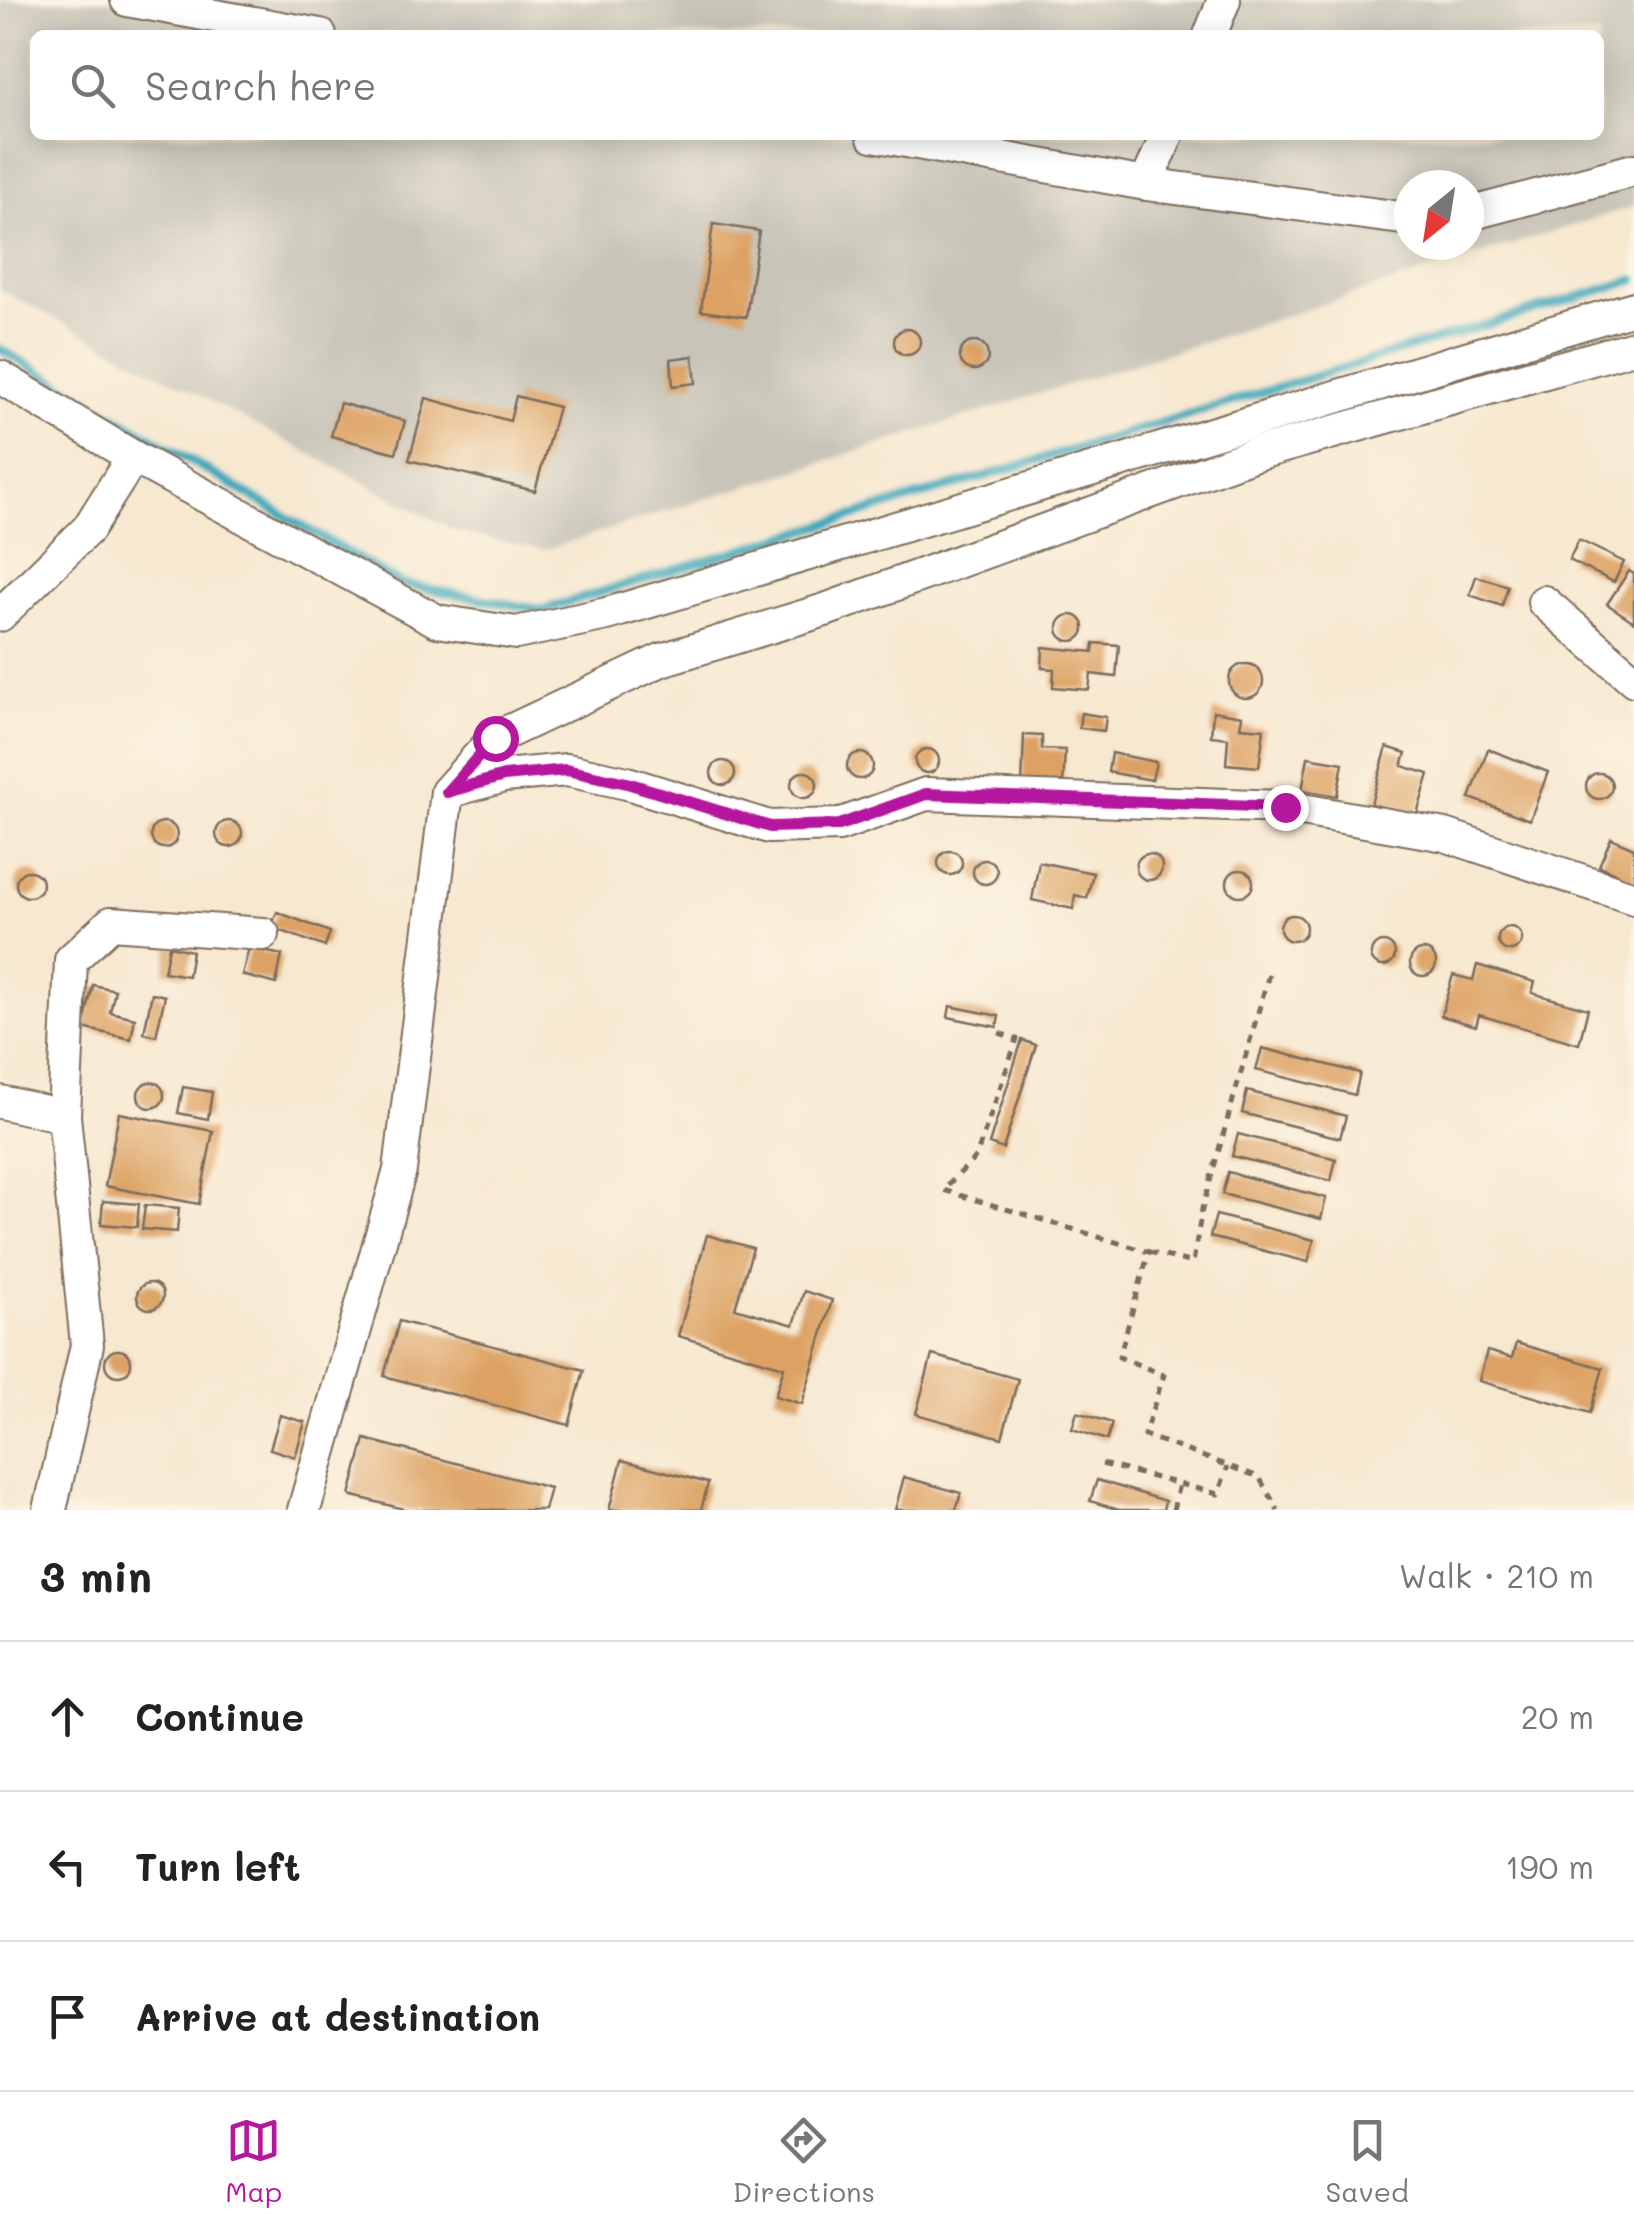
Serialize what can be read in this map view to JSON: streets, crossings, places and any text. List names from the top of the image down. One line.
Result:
{"north":"bottom left","page":{"search":"Search here","heading":["3 min","Walk · 210 m"],"list":[["Continue","20 m"],["Turn left","190 m"],"Arrive at destination"],"nav":["Map","Directions","Saved"]}}
